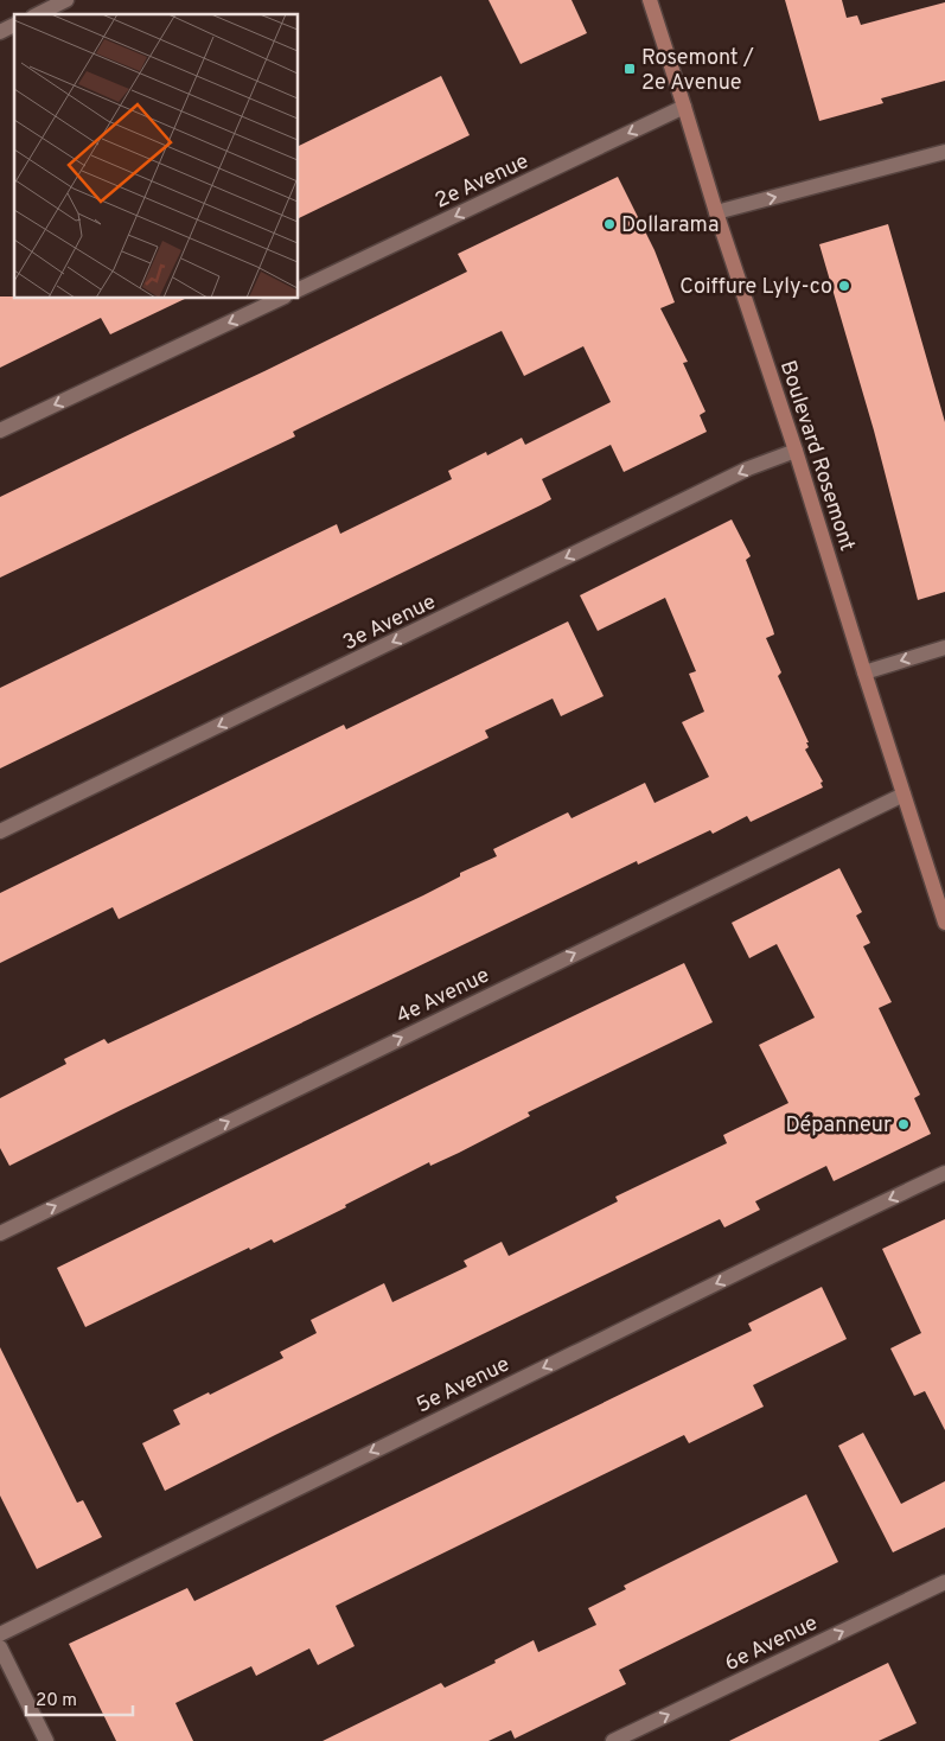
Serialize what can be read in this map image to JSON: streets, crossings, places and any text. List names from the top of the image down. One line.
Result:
{"streets":{"main road":["Boulevard Rosemont"],"street":["2e Avenue","3e Avenue","4e Avenue","5e Avenue","6e Avenue"]},"crossings":[["2e Avenue","Boulevard Rosemont"],["Boulevard Rosemont","3e Avenue"],["Boulevard Rosemont","4e Avenue"]],"one_way":["2e Avenue","3e Avenue","4e Avenue","5e Avenue","6e Avenue"],"places":{"transit":["Rosemont / 2e Avenue"],"other":["Dollarama","Coiffure Lyly-co","Dépanneur"]},"scale_bar":"20 m"}
